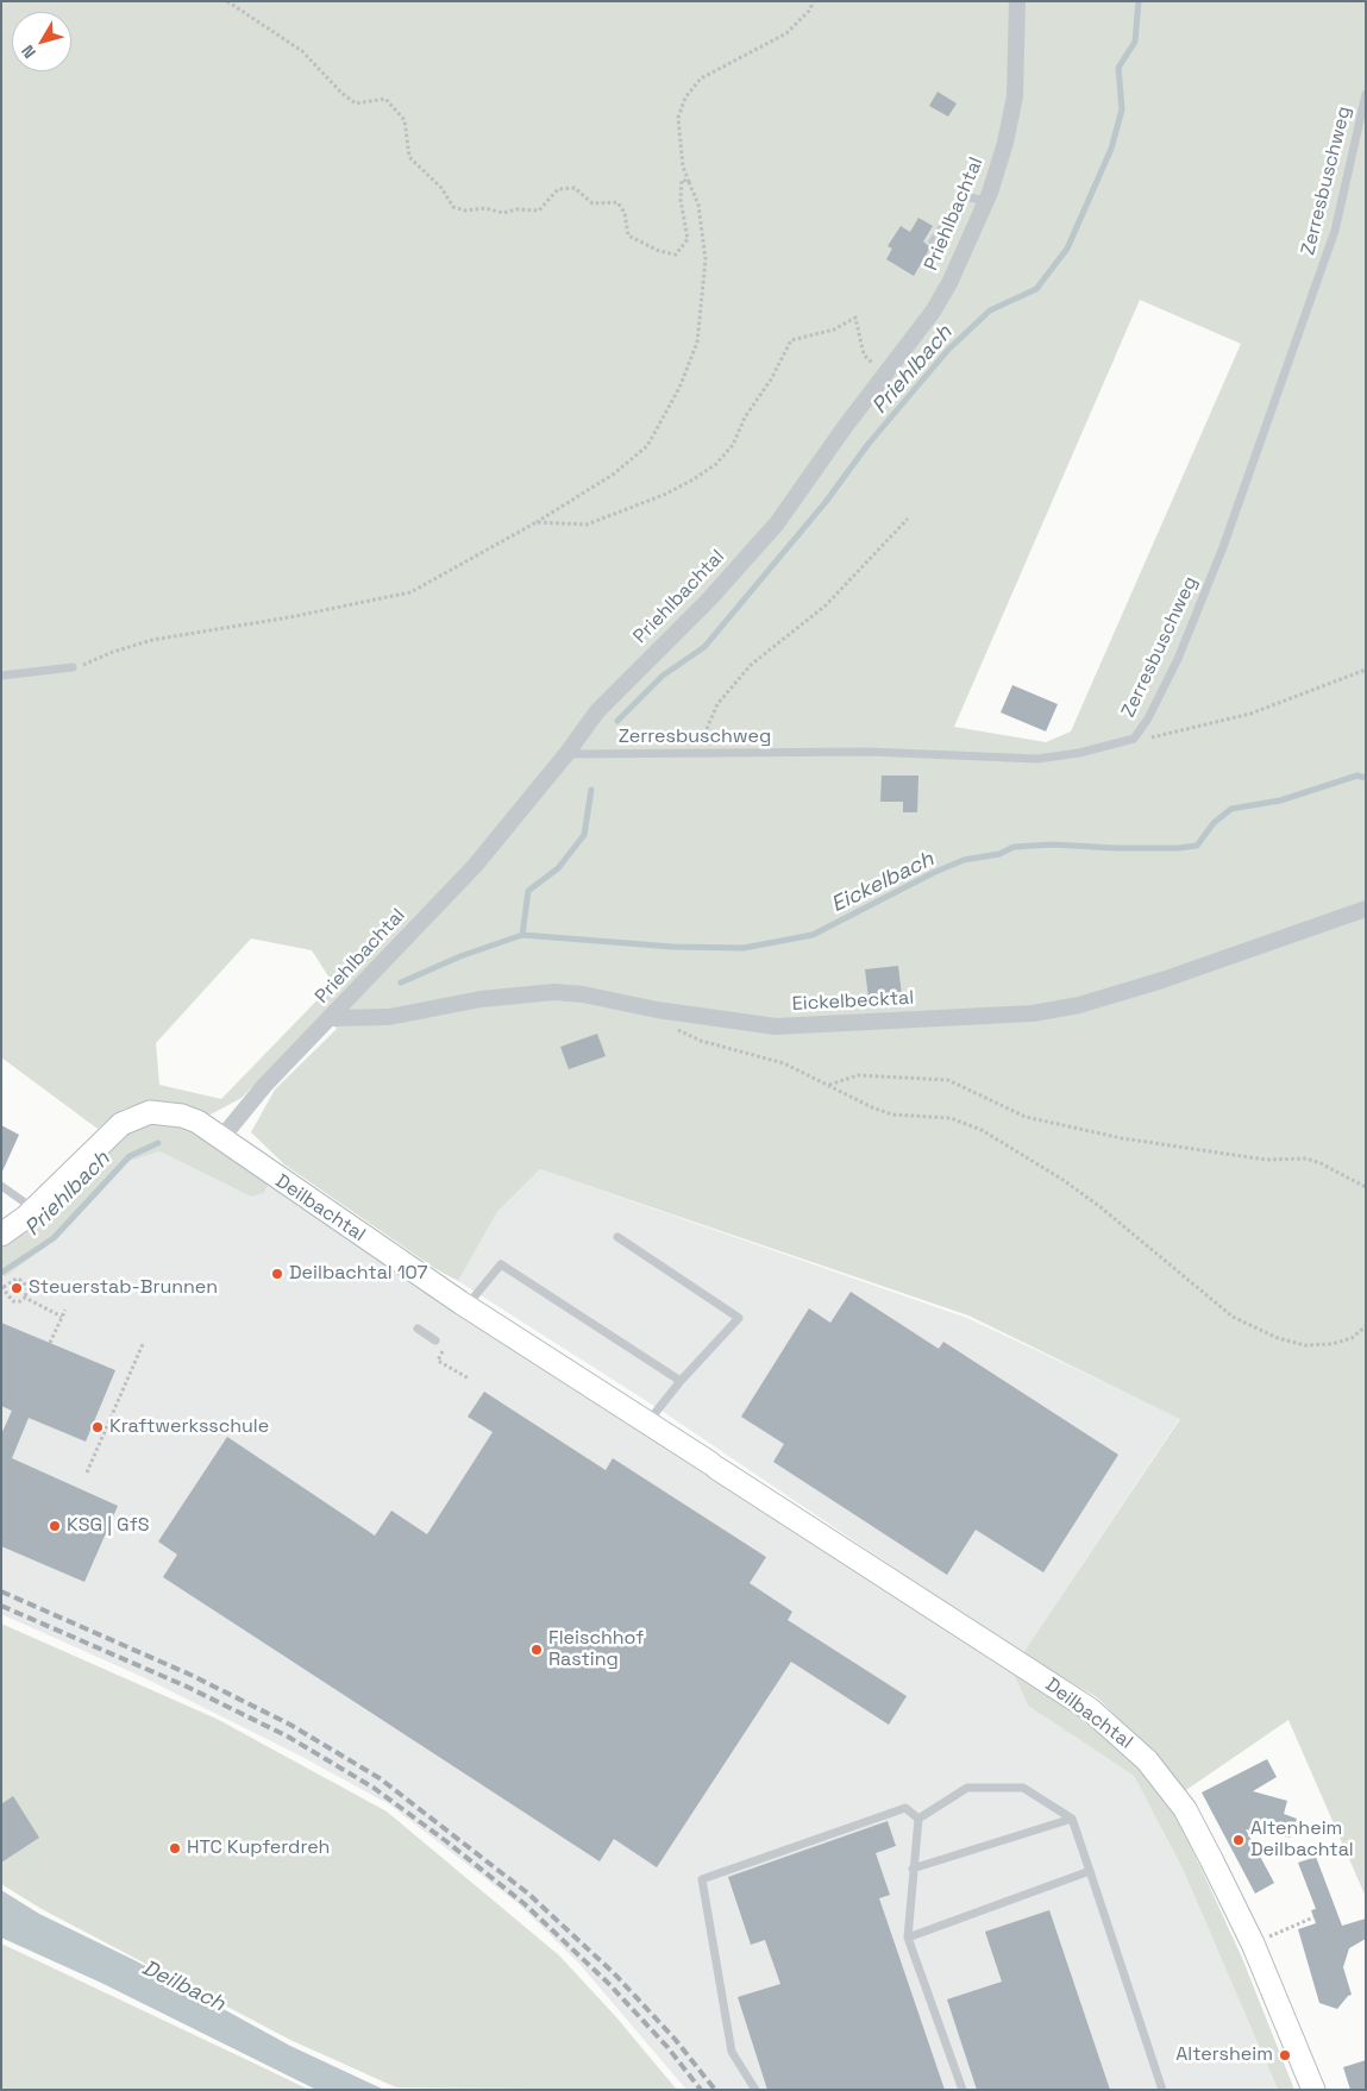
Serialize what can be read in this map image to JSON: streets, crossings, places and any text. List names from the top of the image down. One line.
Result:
{"streets":{"street":["Priehlbachtal","Eickelbecktal","Deilbachtal"],"lane":["Zerresbuschweg"]},"crossings":[["Zerresbuschweg","Priehlbachtal"],["Priehlbachtal","Eickelbecktal"],["Priehlbachtal","Deilbachtal"]],"water":["Priehlbach","Eickelbach","Deilbach"],"places":["Deilbachtal 107","Steuerstab-Brunnen","Kraftwerksschule","KSG | GfS","Fleischhof Rasting","Altenheim Deilbachtal","HTC Kupferdreh","Altersheim"],"north":"bottom left"}
